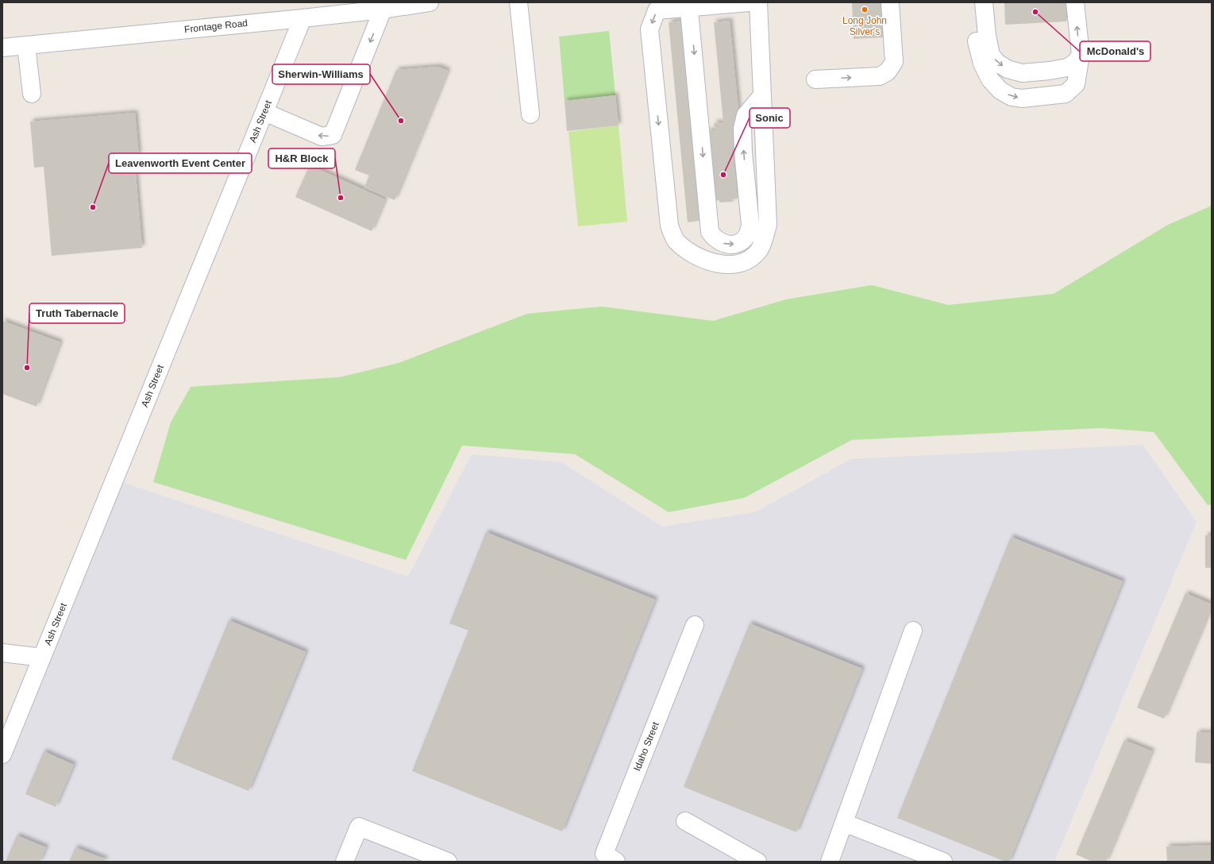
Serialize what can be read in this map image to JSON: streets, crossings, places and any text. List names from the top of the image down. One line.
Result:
{"streets":{"street":["Frontage Road","Ash Street","Idaho Street"]},"crossings":[["Frontage Road","Ash Street"]],"places":["Long John Silver's","McDonald's","Sherwin-Williams","Sonic","H&R Block","Leavenworth Event Center","Truth Tabernacle"]}
